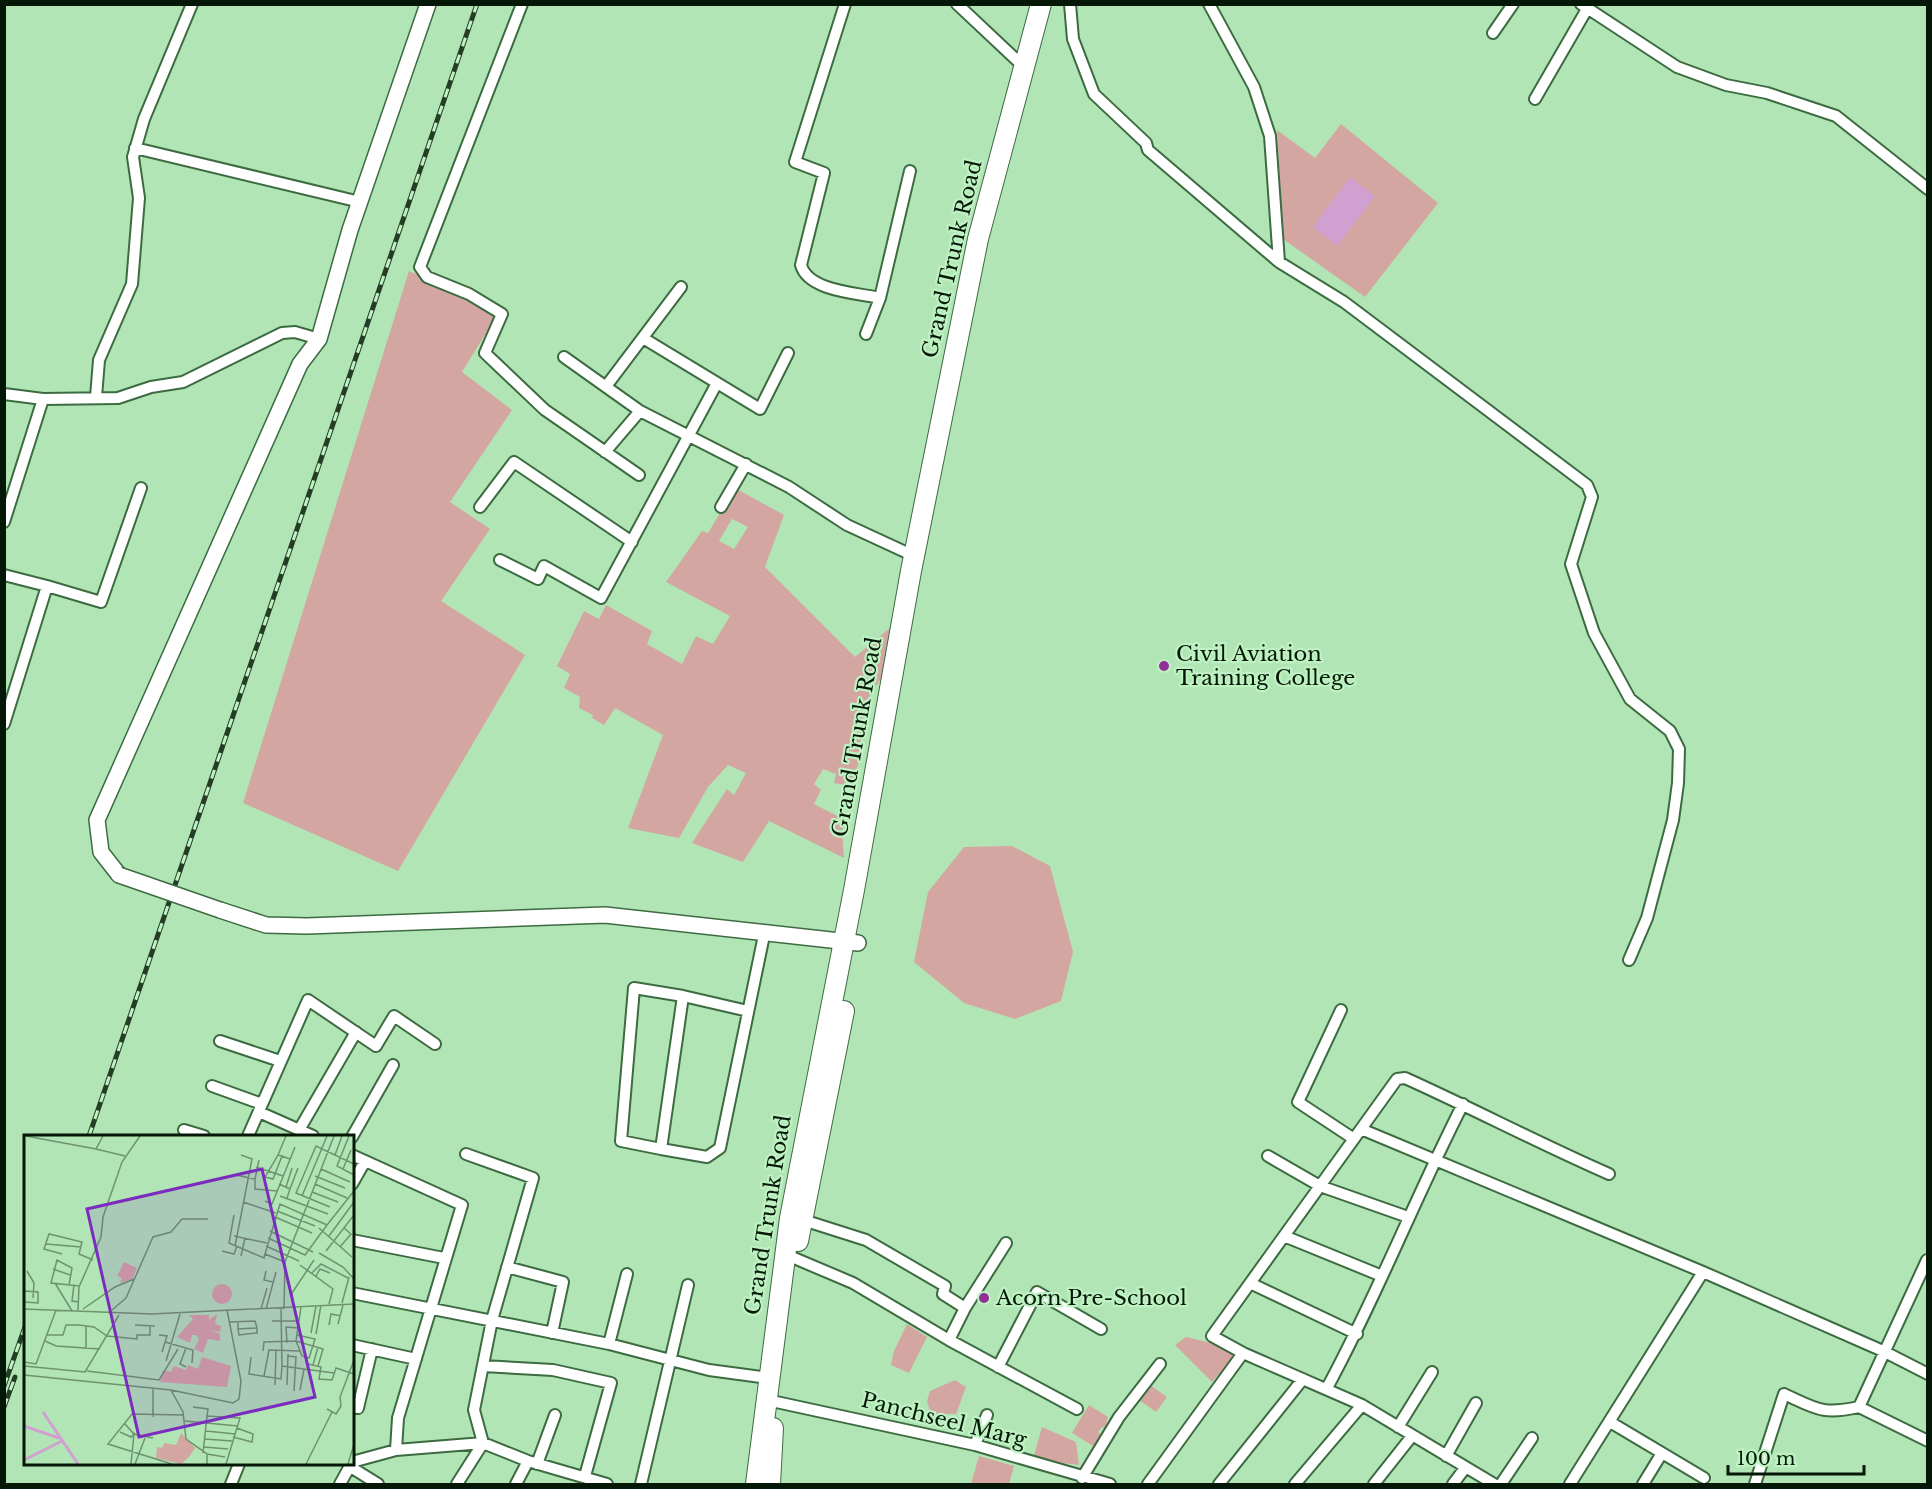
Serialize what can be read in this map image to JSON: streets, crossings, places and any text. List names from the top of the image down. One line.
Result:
{"streets":{"highway":["Grand Trunk Road"],"street":["Panchseel Marg"]},"crossings":[["Grand Trunk Road","Panchseel Marg"]],"places":["Civil Aviation Training College","Acorn Pre-School"],"scale_bar":"100 m"}
